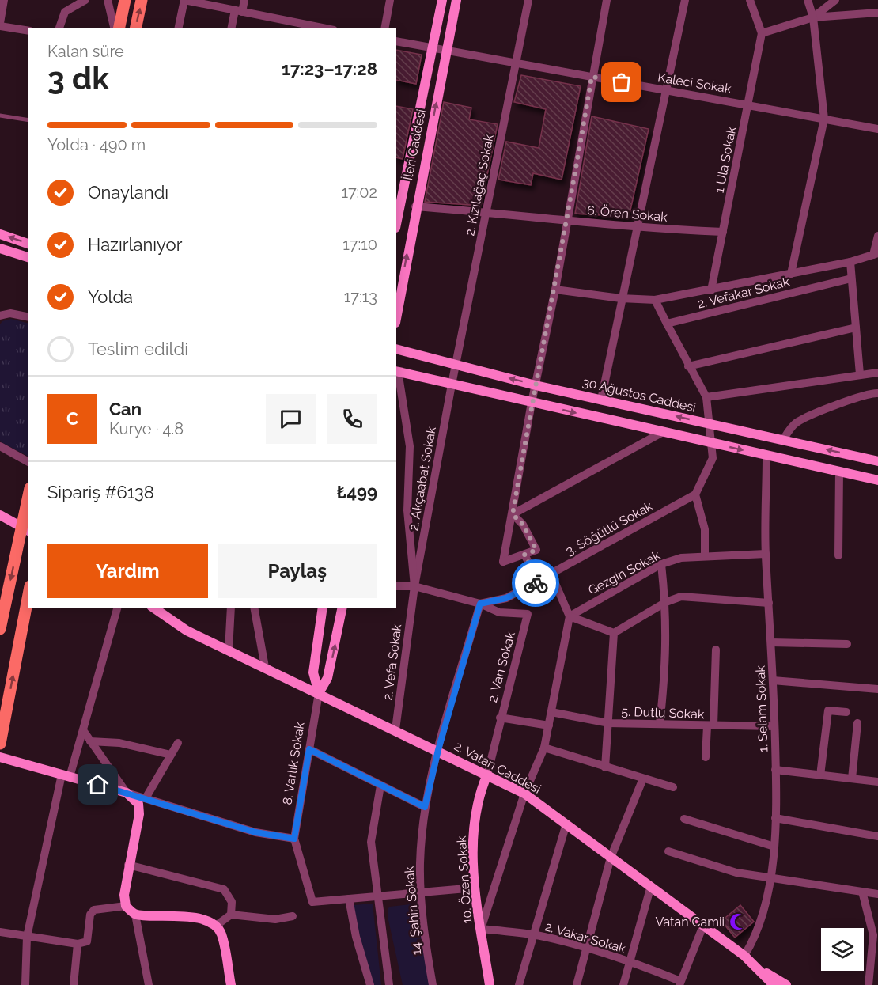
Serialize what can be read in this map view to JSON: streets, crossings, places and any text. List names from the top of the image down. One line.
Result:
{"streets":{"main road":["İleri Caddesi","30 Ağustos Caddesi","8. Varlık Sokak","2. Vatan Caddesi","10. Özen Sokak"],"street":["Kaleci Sokak","1 Ula Sokak","2. Kızılağaç Sokak","6. Ören Sokak","2. Vefakar Sokak","2. Akçaabat Sokak","3. Söğütlü Sokak","Gezgin Sokak","2. Vefa Sokak","2. Van Sokak","1. Selam Sokak","5. Dutlu Sokak","14. Şahin Sokak","2. Vakar Sokak"]},"crossings":[["Kaleci Sokak","İleri Caddesi"],["Kaleci Sokak","1 Ula Sokak"],["Kaleci Sokak","2. Kızılağaç Sokak"],["İleri Caddesi","6. Ören Sokak"],["1 Ula Sokak","6. Ören Sokak"],["2. Kızılağaç Sokak","6. Ören Sokak"],["2. Kızılağaç Sokak","30 Ağustos Caddesi"],["2. Kızılağaç Sokak","2. Akçaabat Sokak"],["30 Ağustos Caddesi","2. Akçaabat Sokak"],["30 Ağustos Caddesi","2. Vefa Sokak"],["30 Ağustos Caddesi","1. Selam Sokak"],["2. Akçaabat Sokak","3. Söğütlü Sokak"],["2. Akçaabat Sokak","2. Vefa Sokak"],["3. Söğütlü Sokak","2. Vefa Sokak"],["3. Söğütlü Sokak","2. Van Sokak"],["3. Söğütlü Sokak","14. Şahin Sokak"],["Gezgin Sokak","1. Selam Sokak"],["2. Vefa Sokak","2. Vatan Caddesi"],["2. Van Sokak","2. Vatan Caddesi"],["2. Van Sokak","10. Özen Sokak"],["2. Van Sokak","14. Şahin Sokak"],["1. Selam Sokak","5. Dutlu Sokak"],["1. Selam Sokak","2. Vatan Caddesi"],["8. Varlık Sokak","2. Vatan Caddesi"],["2. Vatan Caddesi","10. Özen Sokak"],["2. Vatan Caddesi","14. Şahin Sokak"],["10. Özen Sokak","2. Vakar Sokak"]],"places":{"mosque":["Vatan Camii"]},"page":{"heading":["3 dk","Kalan süre","17:23–17:28"],"panel":["Can","Kurye · 4.8","Sipariş #6138","₺499"],"bar":"Yolda · 490 m","list":[["Onaylandı","17:02"],["Hazırlanıyor","17:10"],["Yolda","17:13"],"Teslim edildi"],"round":"C","buttons":["Yardım","Paylaş"]}}
